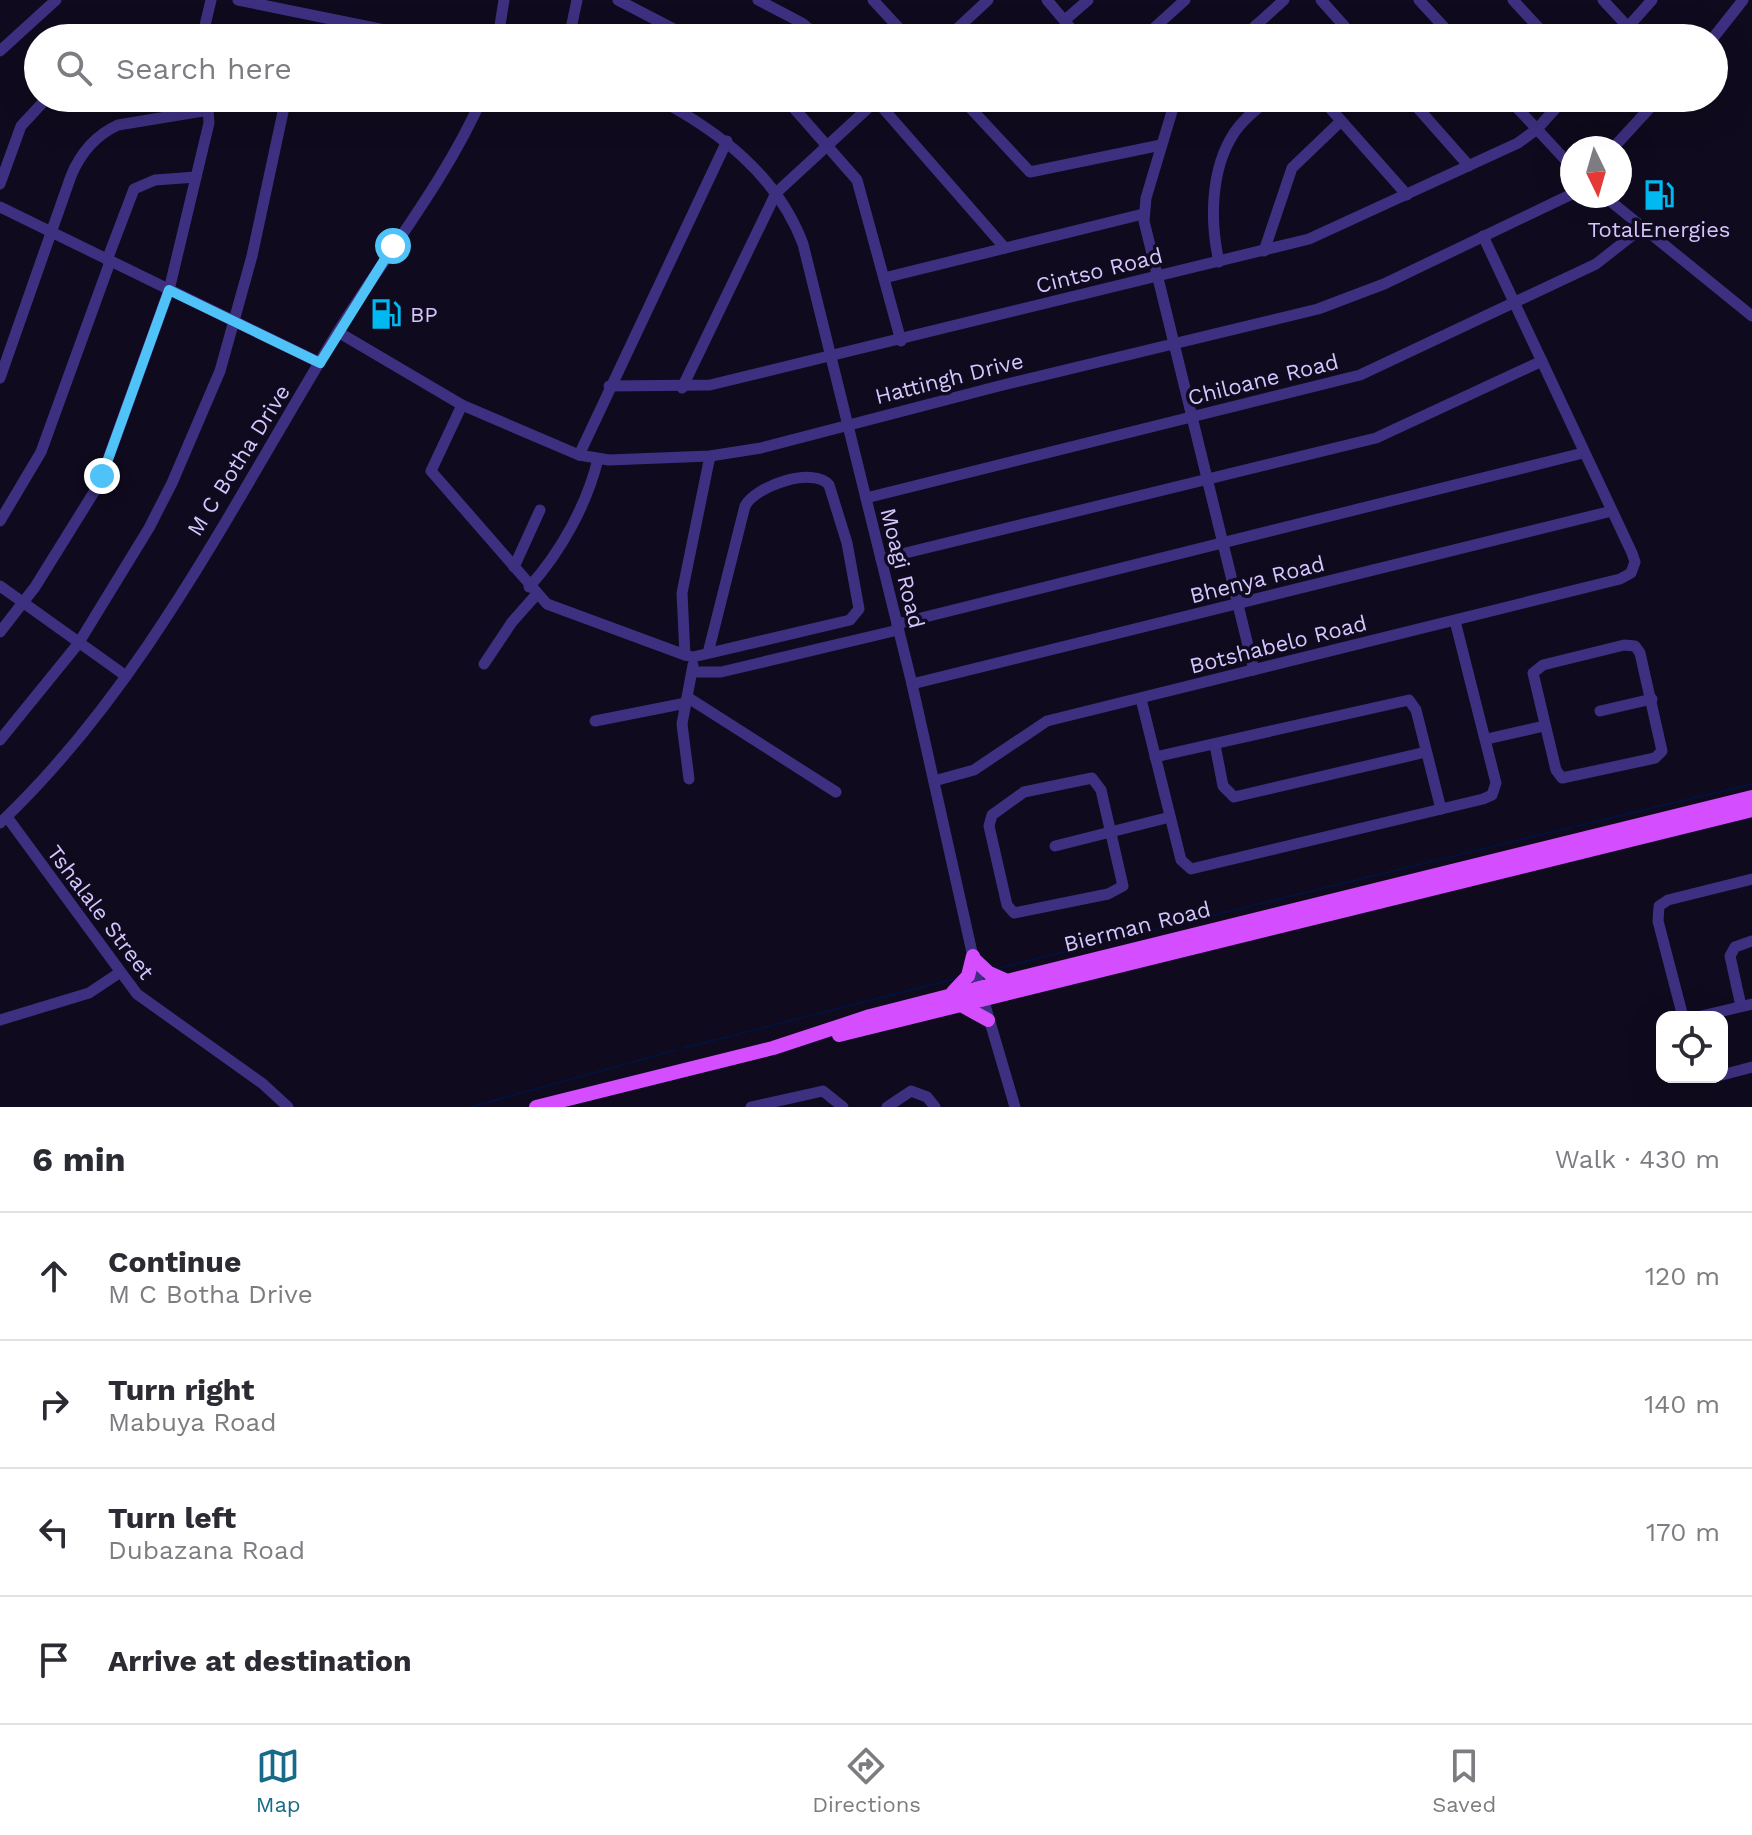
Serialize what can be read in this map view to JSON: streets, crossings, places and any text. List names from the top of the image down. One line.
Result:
{"streets":{"main road":["Bierman Road"],"street":["Cintso Road","Hattingh Drive","Chiloane Road","M C Botha Drive","Moagi Road","Bhenya Road","Botshabelo Road","Tshalale Street"]},"crossings":[["Cintso Road","Moagi Road"],["Hattingh Drive","M C Botha Drive"],["Hattingh Drive","Moagi Road"],["Chiloane Road","Moagi Road"],["M C Botha Drive","Tshalale Street"],["Moagi Road","Bhenya Road"],["Moagi Road","Botshabelo Road"],["Moagi Road","Bierman Road"],["Bhenya Road","Botshabelo Road"]],"places":{"fuel station":["TotalEnergies","BP"]},"north":"bottom","page":{"search":"Search here","heading":["6 min","Walk · 430 m"],"list":[["Continue","M C Botha Drive","120 m"],["Turn right","Mabuya Road","140 m"],["Turn left","Dubazana Road","170 m"],"Arrive at destination"],"nav":["Map","Directions","Saved"]}}
